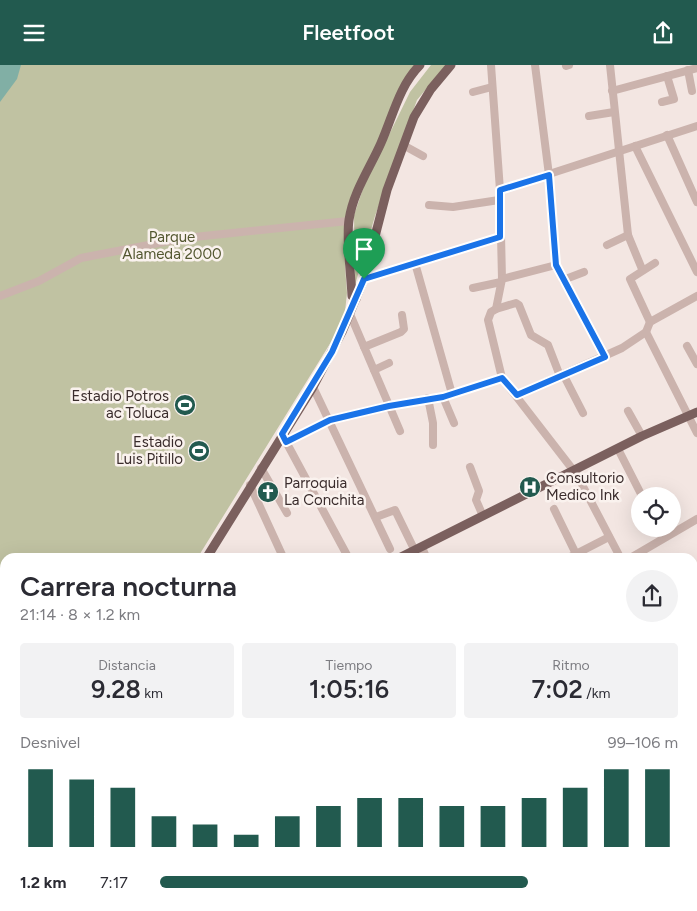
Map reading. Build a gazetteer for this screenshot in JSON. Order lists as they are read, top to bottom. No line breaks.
{"parks":["Parque Alameda 2000"],"places":{"sports":["Estadio Potros ac Toluca","Estadio Luis Pitillo"],"hospital":["Consultorio Medico Ink"],"church":["Parroquia La Conchita"]},"page":{"header":"Fleetfoot","heading":["Carrera nocturna","21:14 · 8 × 1.2 km"],"stats":[["Distancia","9.28 km"],["Tiempo","1:05:16"],["Ritmo","7:02 /km"]],"chart":["Desnivel","99–106 m"],"list":[{"name":"1.2 km","note":"7:17"}]}}
